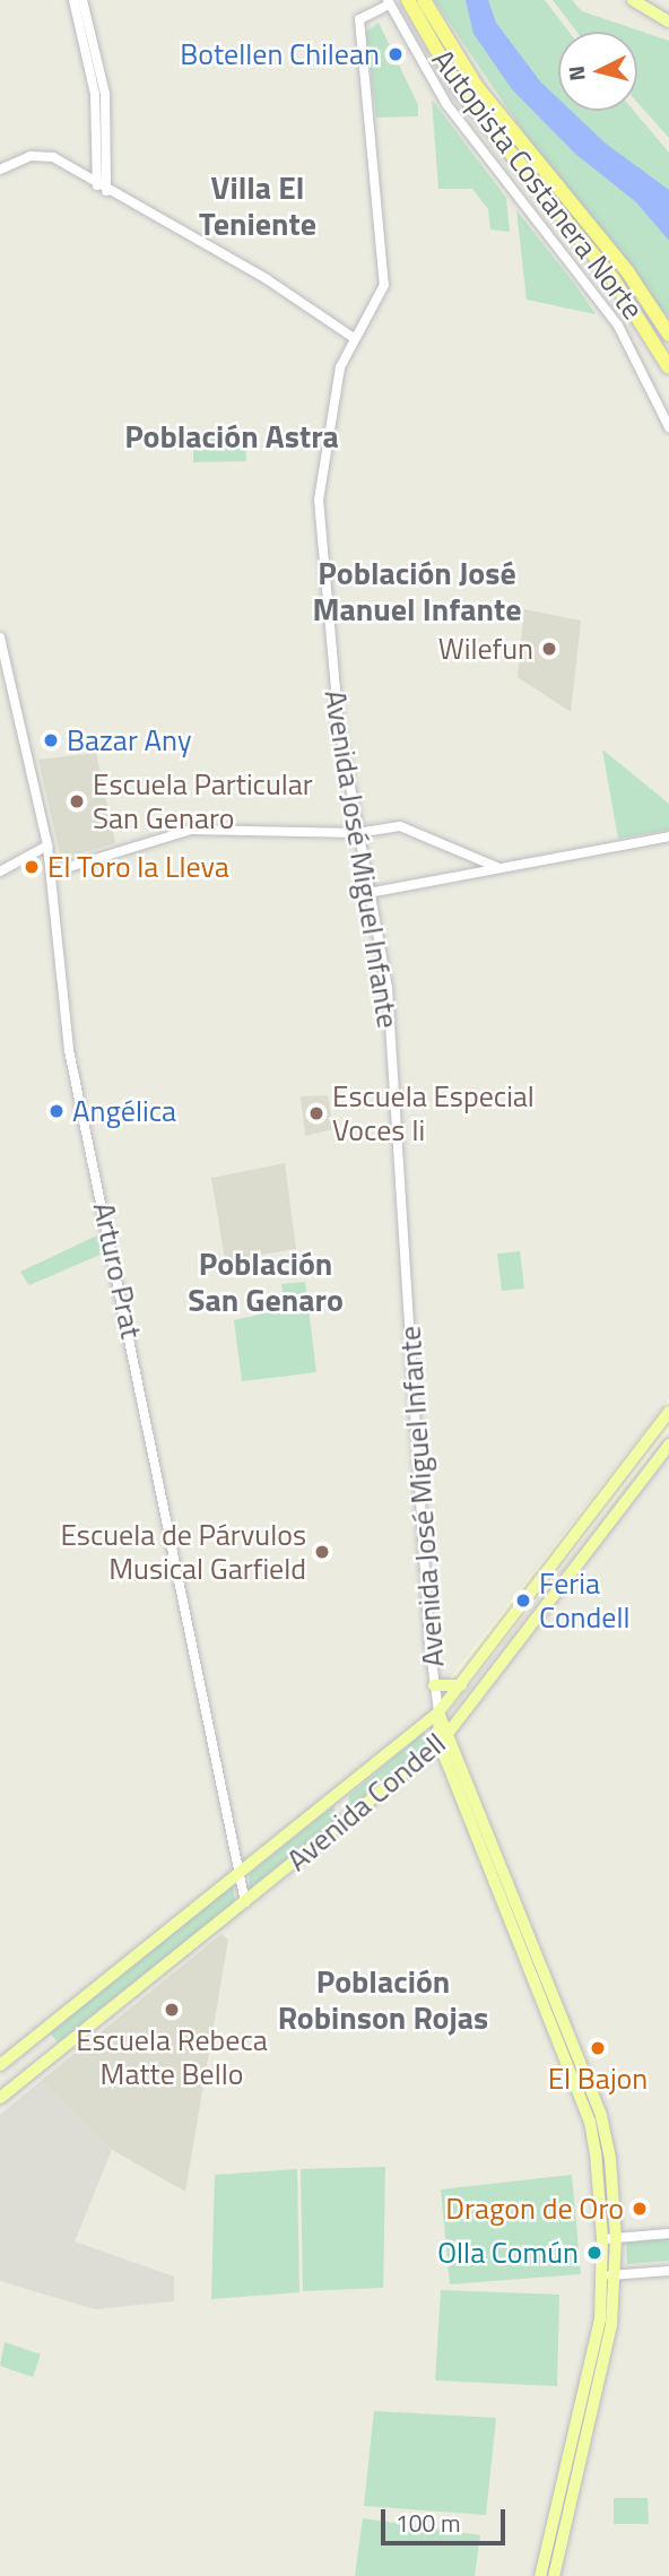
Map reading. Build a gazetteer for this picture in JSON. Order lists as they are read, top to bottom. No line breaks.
{"streets":{"highway":["Autopista Costanera Norte"],"main road":["Avenida José Miguel Infante","Avenida Condell"],"street":["Arturo Prat"]},"crossings":[["Avenida José Miguel Infante","Avenida Condell"],["Arturo Prat","Avenida Condell"]],"districts":["Villa El Teniente","Población Astra","Población José Manuel Infante","Población San Genaro","Población Robinson Rojas"],"places":["Botellen Chilean","Wilefun","Bazar Any","Escuela Particular San Genaro","El Toro la Lleva","Angélica","Escuela Especial Voces Ii","Escuela de Párvulos Musical Garfield","Feria Condell","Escuela Rebeca Matte Bello","El Bajon","Dragon de Oro","Olla Común"],"scale_bar":"100 m","north":"left"}
